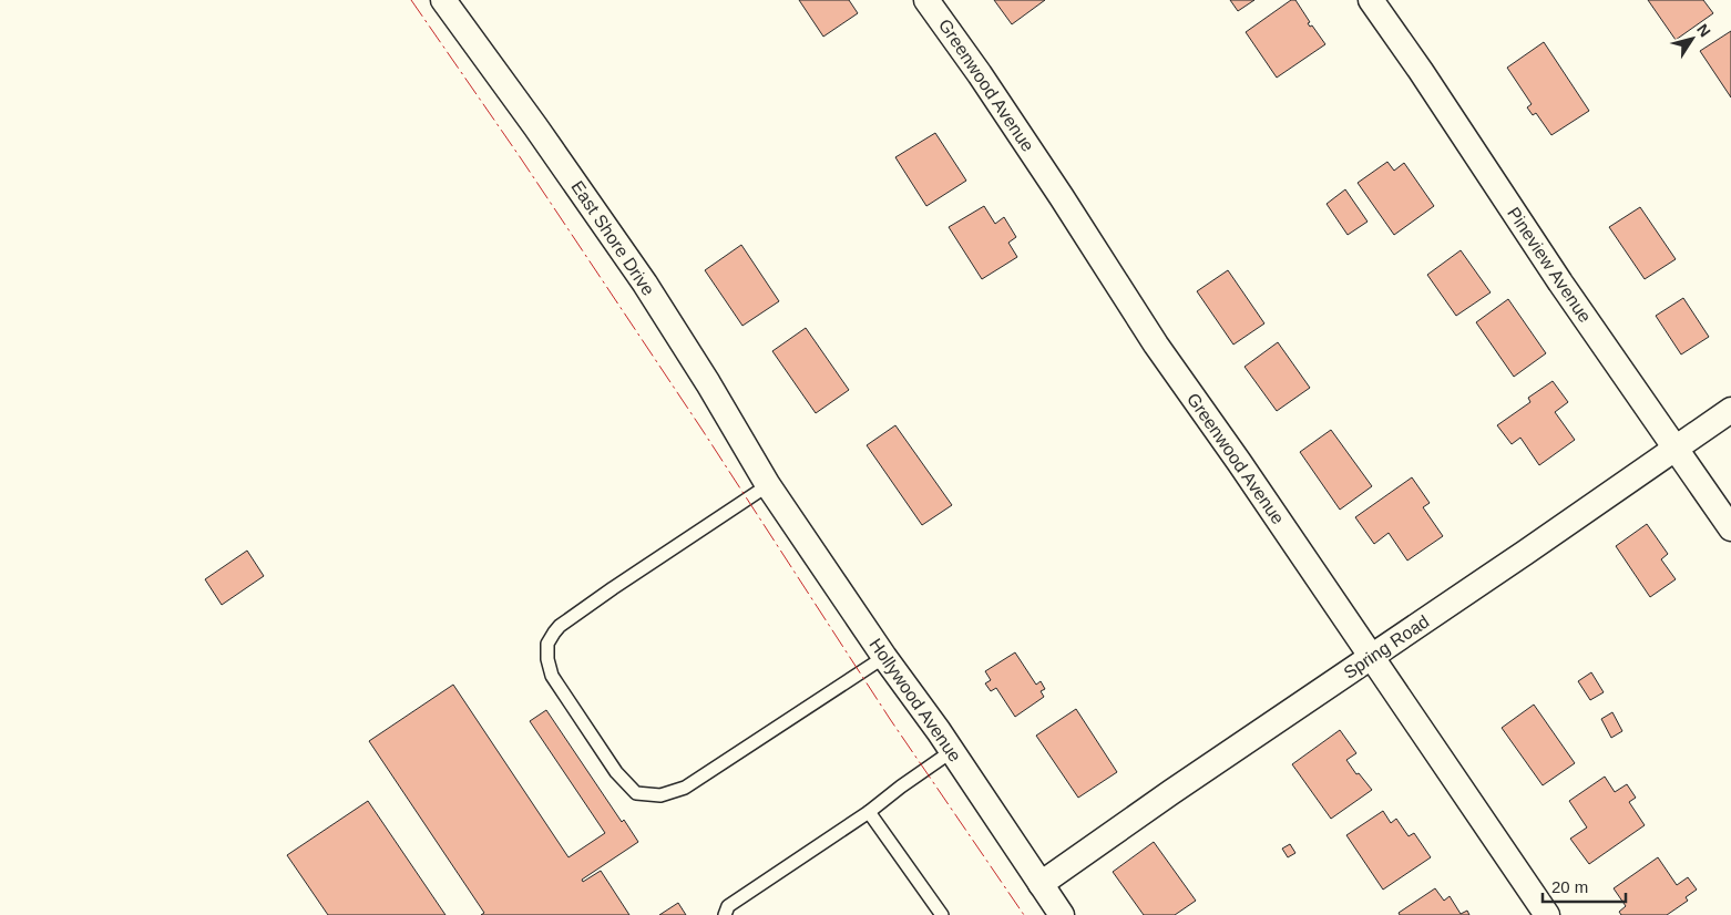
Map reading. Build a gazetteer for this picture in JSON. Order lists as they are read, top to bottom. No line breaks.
{"streets":{"street":["Greenwood Avenue","East Shore Drive","Pineview Avenue","Spring Road","Hollywood Avenue"]},"crossings":[["Greenwood Avenue","Spring Road"],["East Shore Drive","Hollywood Avenue"],["Pineview Avenue","Spring Road"],["Spring Road","Hollywood Avenue"]],"scale_bar":"20 m","north":"top right"}
